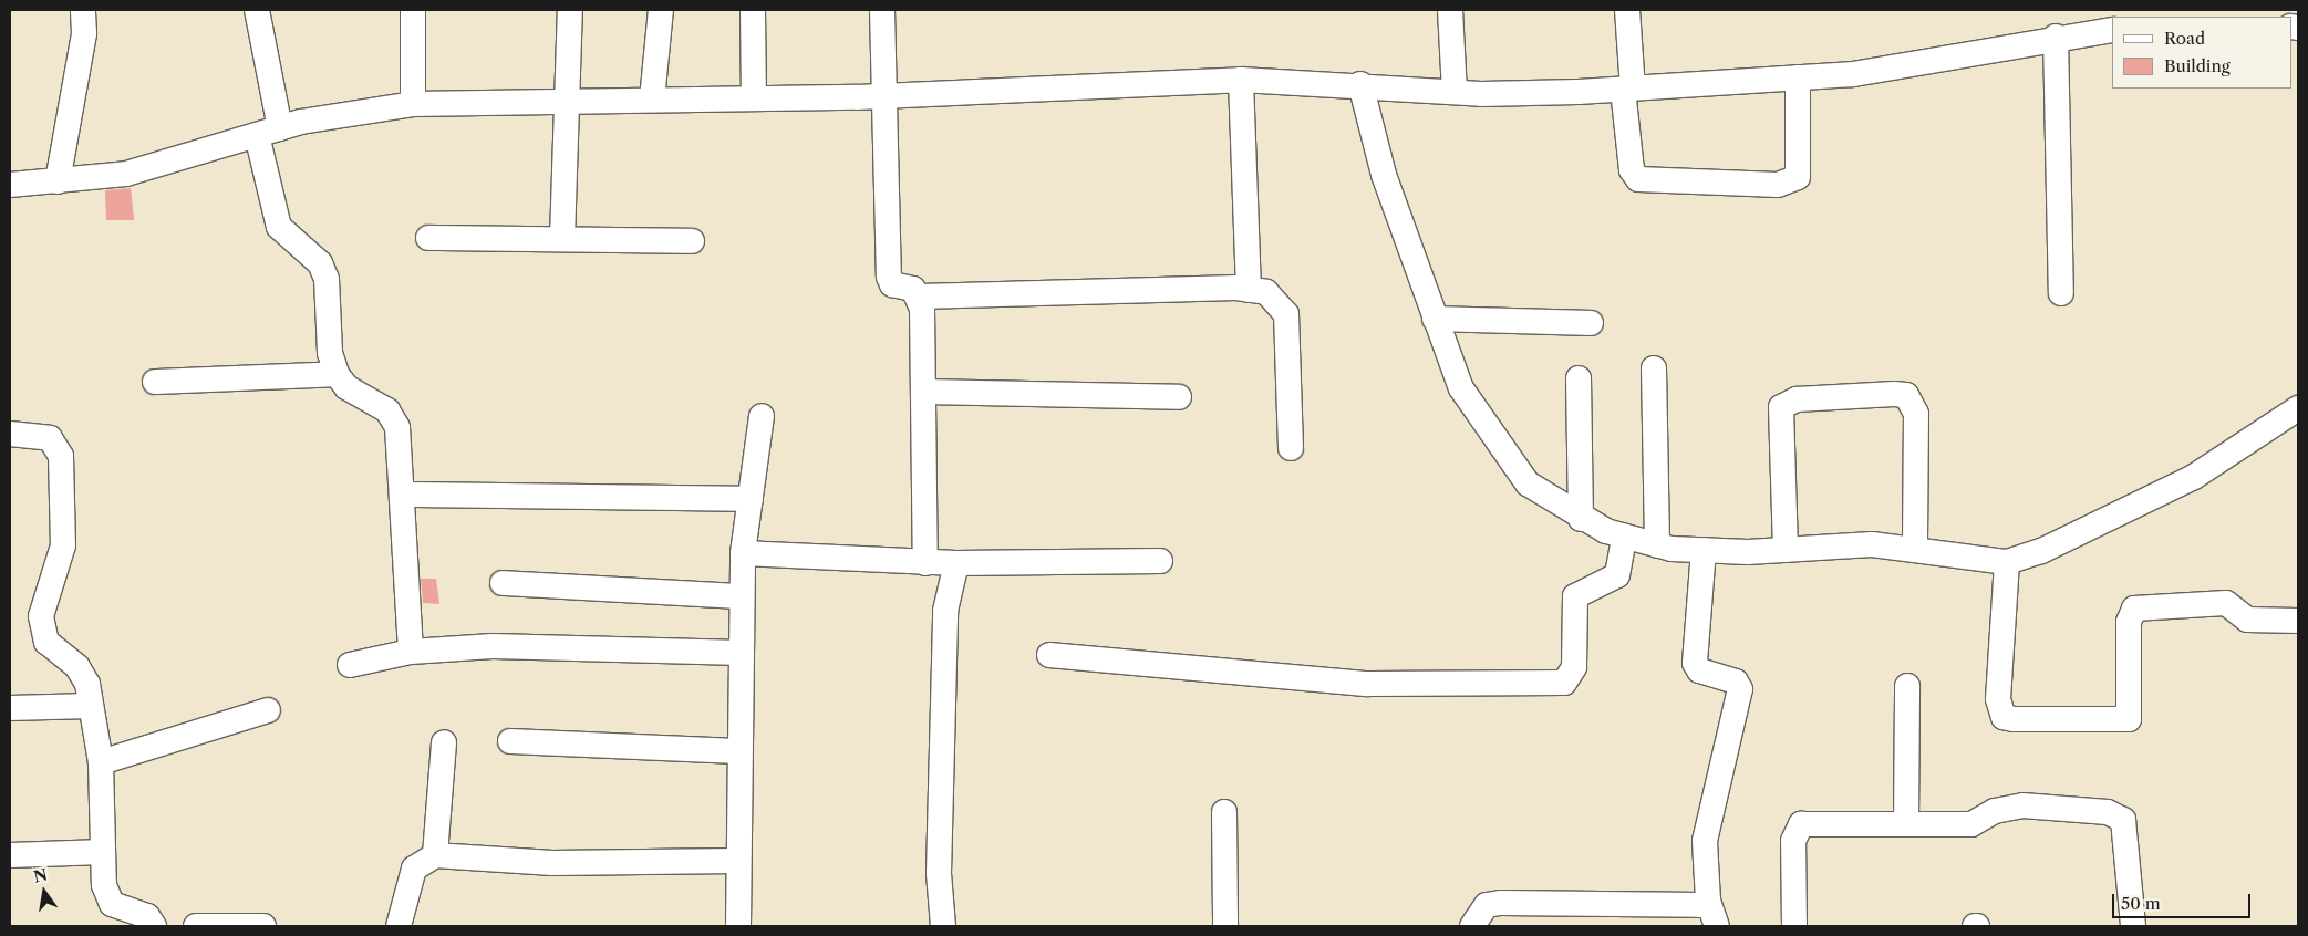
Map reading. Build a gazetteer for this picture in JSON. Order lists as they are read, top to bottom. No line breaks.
{"legend":["Road","Building"],"scale_bar":"50 m","north":"top"}
